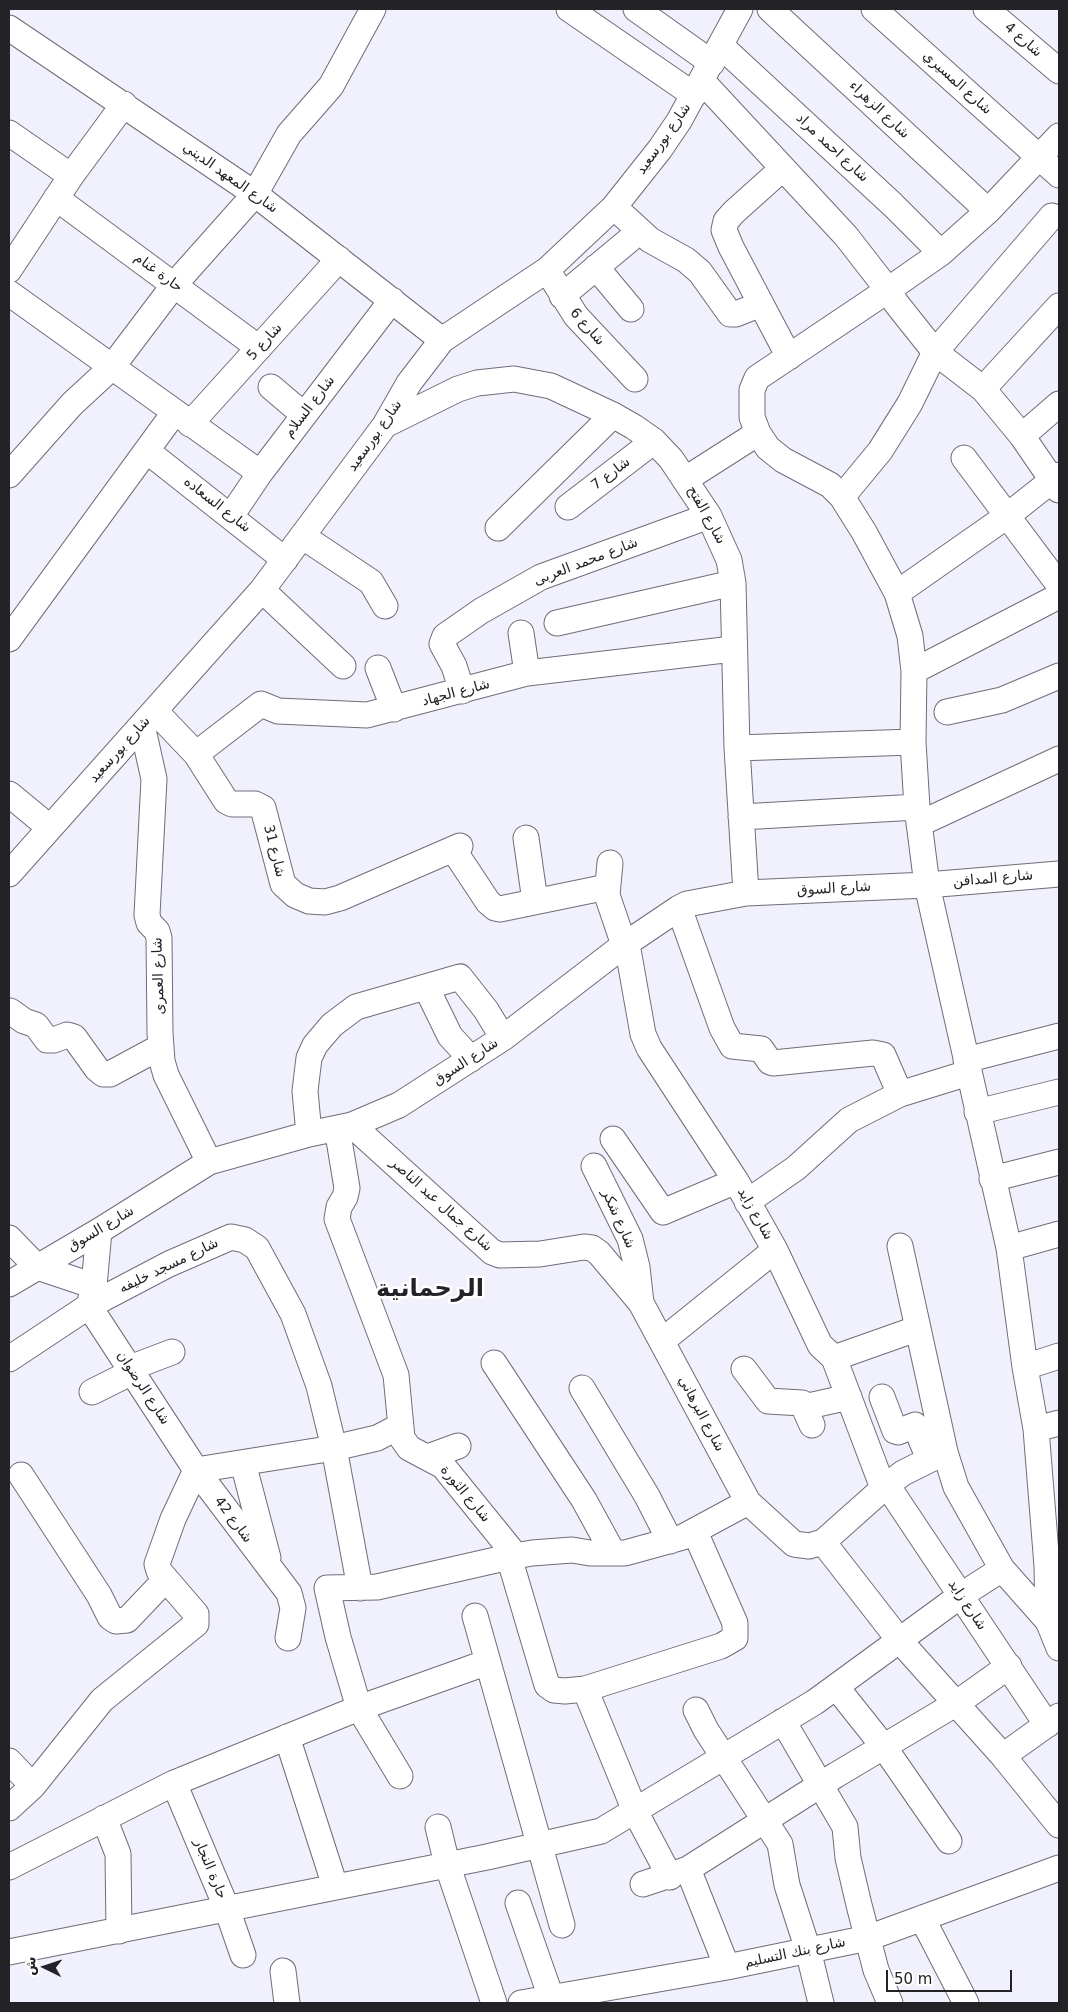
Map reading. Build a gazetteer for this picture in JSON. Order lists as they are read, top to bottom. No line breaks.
{"streets":{"street":["شارع 4","شارع المسيري","شارع الزهراء","شارع بورسعيد","شارع احمد مراد","شارع المعهد الديني","حارة غنام","شارع 6","شارع 5","شارع السلام","شارع 7","شارع السعاده","شارع الفتح","شارع محمد العربى","شارع الجهاد","شارع 31","شارع المدافن","شارع السوق","شارع العمرى","شارع جمال عبد الناصر","شارع زايد","شارع شكر","شارع مسجد خليفه","شارع الرضوان","شارع البرهاني","شارع الثورة","شارع 42","حارة النجار","شارع بنك التسليم"]},"crossings":[["شارع بورسعيد","شارع احمد مراد"],["شارع بورسعيد","شارع المعهد الديني"],["شارع بورسعيد","شارع 6"],["شارع بورسعيد","شارع السعاده"],["شارع بورسعيد","شارع الفتح"],["شارع بورسعيد","شارع 31"],["شارع بورسعيد","شارع العمرى"],["شارع المعهد الديني","شارع 5"],["شارع المعهد الديني","شارع السلام"],["حارة غنام","شارع 5"],["شارع 5","شارع السعاده"],["شارع السلام","شارع السعاده"],["شارع 7","شارع الفتح"],["شارع الفتح","شارع محمد العربى"],["شارع الفتح","شارع الجهاد"],["شارع الفتح","شارع السوق"],["شارع محمد العربى","شارع الجهاد"],["شارع الجهاد","شارع 31"],["شارع 31","شارع العمرى"],["شارع المدافن","شارع السوق"],["شارع السوق","شارع العمرى"],["شارع السوق","شارع جمال عبد الناصر"],["شارع السوق","شارع زايد"],["شارع السوق","شارع الثورة"],["شارع جمال عبد الناصر","شارع البرهاني"],["شارع جمال عبد الناصر","شارع الثورة"],["شارع شكر","شارع البرهاني"],["شارع مسجد خليفه","شارع الرضوان"],["شارع الرضوان","شارع 42"]],"districts":["الرحمانية"],"scale_bar":"50 m","north":"left"}
